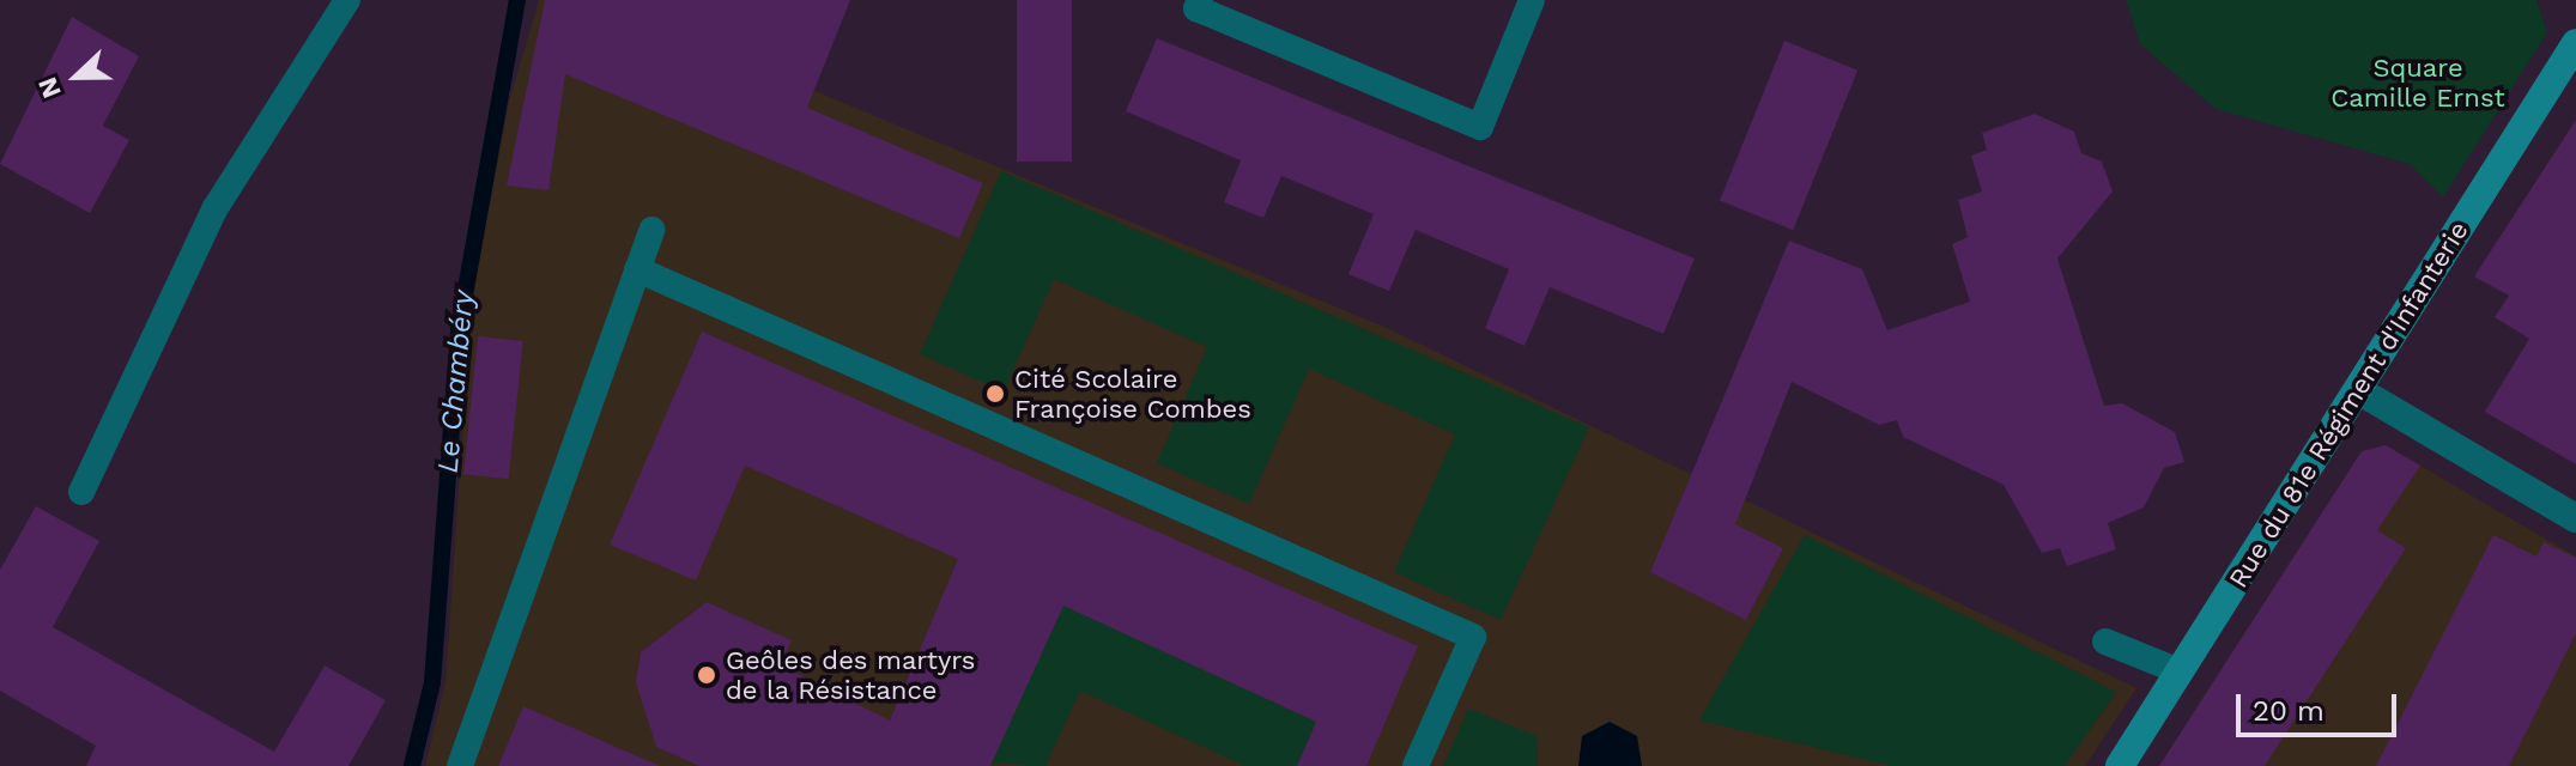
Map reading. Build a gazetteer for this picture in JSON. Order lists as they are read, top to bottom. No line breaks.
{"streets":{"street":["Rue du 81e Régiment d'Infanterie"]},"water":["Le Chambéry"],"parks":["Square Camille Ernst"],"places":["Cité Scolaire Françoise Combes","Geôles des martyrs de la Résistance"],"scale_bar":"20 m","north":"left"}
